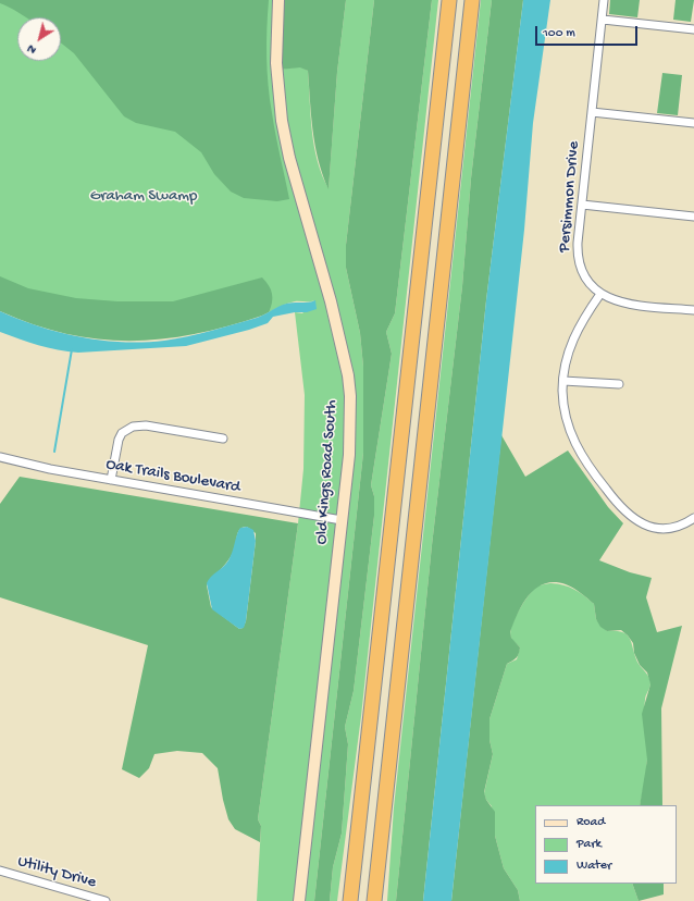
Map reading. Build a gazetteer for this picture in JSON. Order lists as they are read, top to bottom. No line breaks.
{"streets":{"street":["Persimmon Drive","Old Kings Road South","Oak Trails Boulevard","Utility Drive"]},"crossings":[["Old Kings Road South","Oak Trails Boulevard"]],"parks":["Graham Swamp"],"legend":["Road","Park","Water"],"scale_bar":"100 m","north":"bottom left"}
